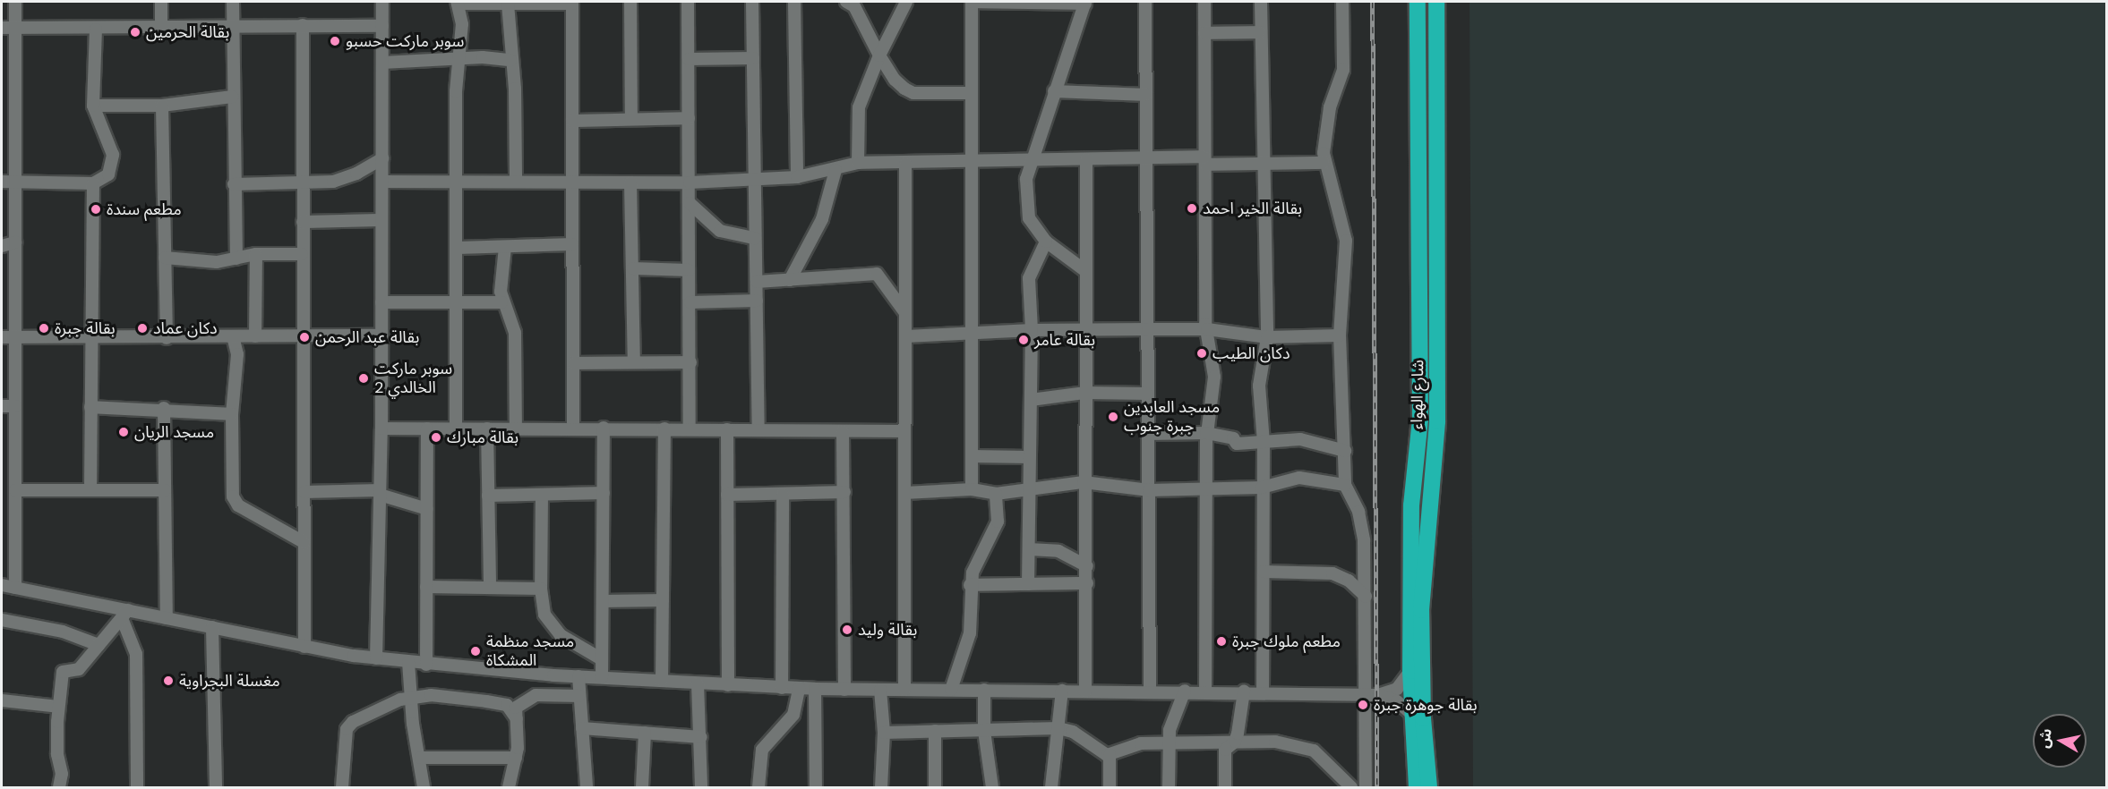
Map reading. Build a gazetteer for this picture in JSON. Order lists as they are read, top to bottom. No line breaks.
{"streets":{"highway":["شارع الهواء"]},"places":["بقالة الحرمين","سوبر ماركت حسبو","بقالة الخير احمد","مطعم سندة","بقالة جبرة","دكان عماد","بقالة عبد الرحمن","بقالة عامر","دكان الطيب","سوبر ماركت الخالدي 2","مسجد العابدين جبرة جنوب","مسجد الريان","بقالة مبارك","بقالة وليد","مطعم ملوك جبرة","مسجد منظمة المشكاة","مغسلة البجراوية","بقالة جوهرة جبرة"],"north":"left"}
